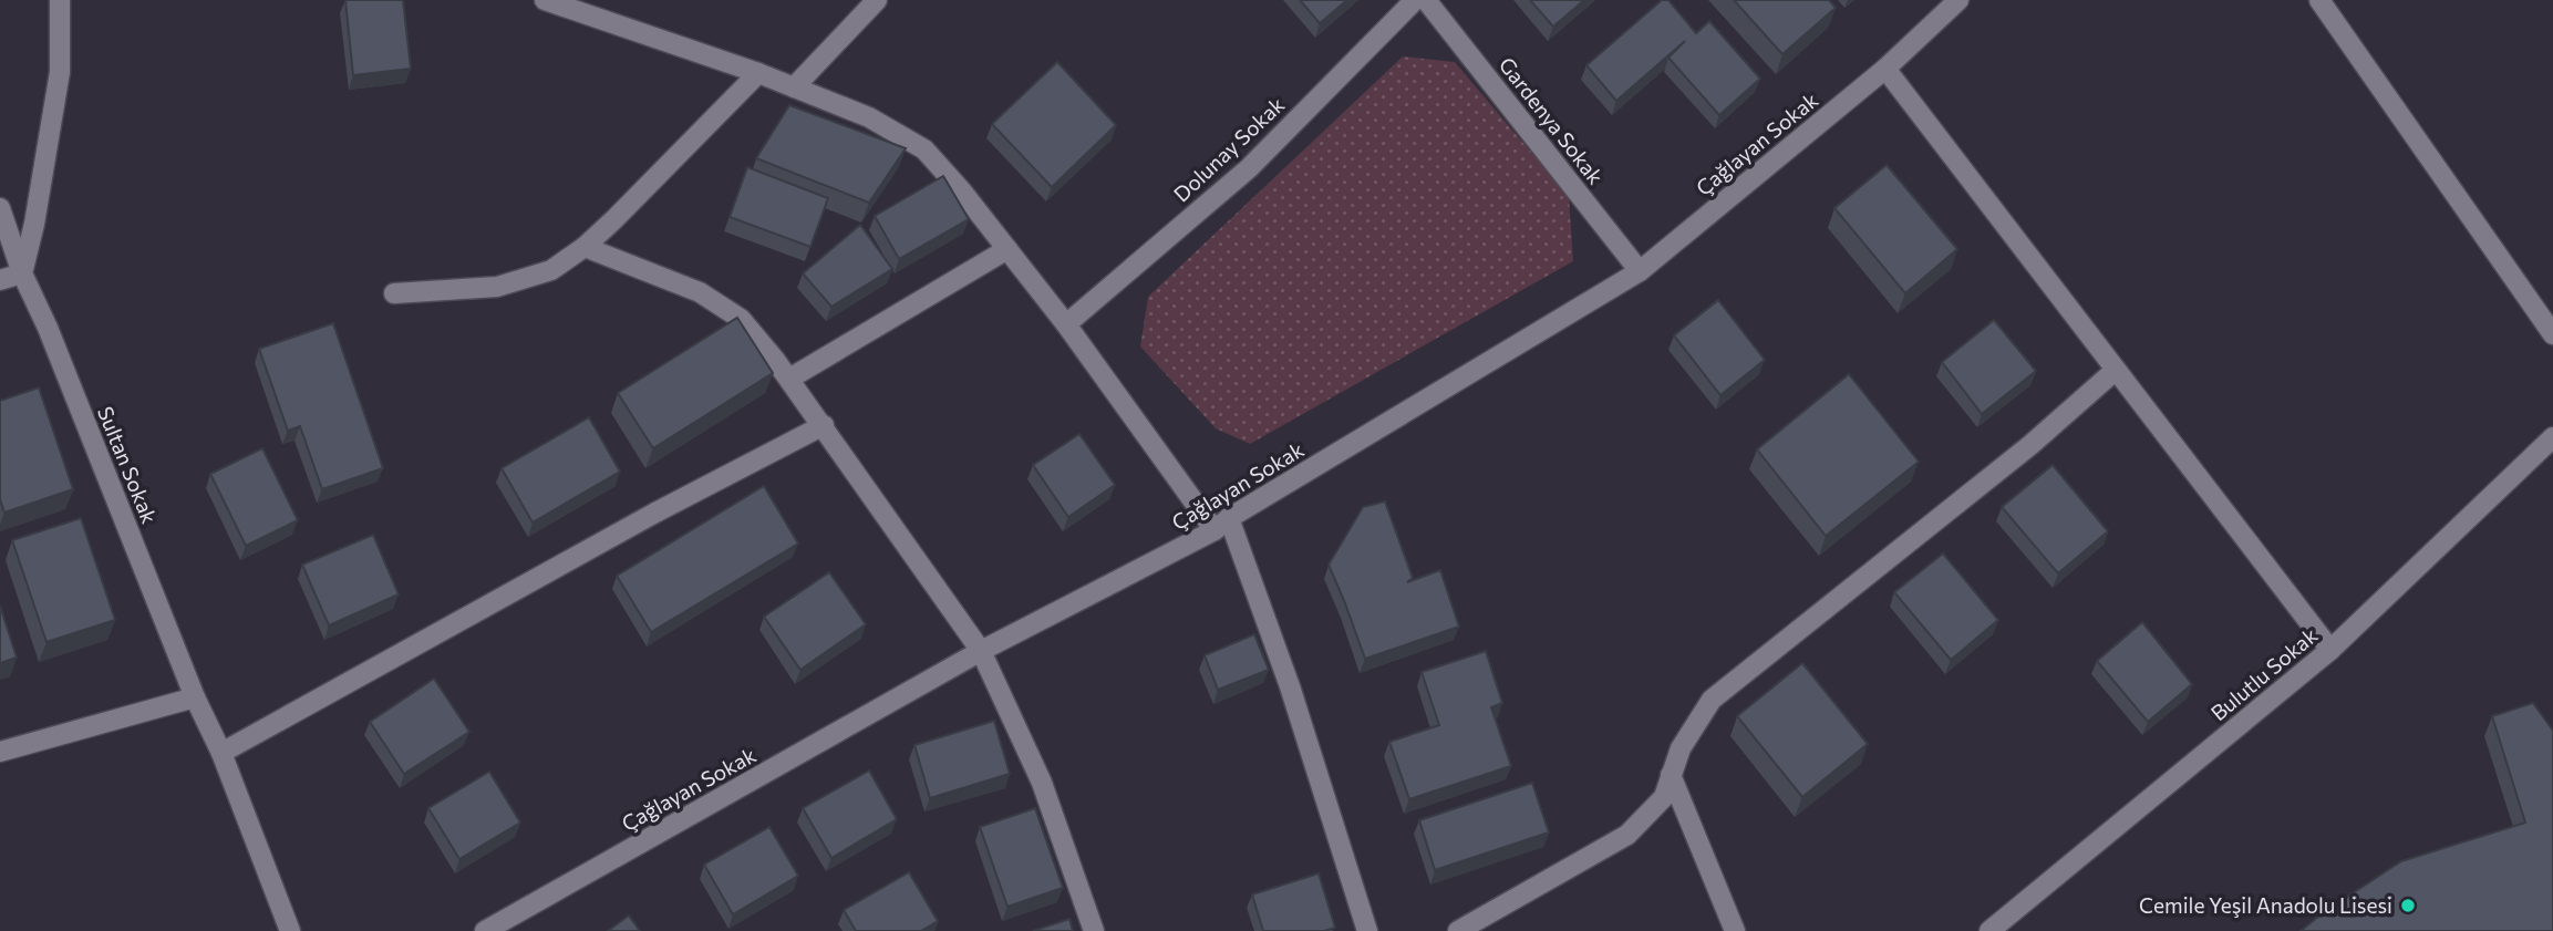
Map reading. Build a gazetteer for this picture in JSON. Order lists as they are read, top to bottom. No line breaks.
{"streets":{"street":["Gardenya Sokak","Çağlayan Sokak","Dolunay Sokak","Sultan Sokak","Bulutlu Sokak"]},"crossings":[["Gardenya Sokak","Çağlayan Sokak"]],"places":["Cemile Yeşil Anadolu Lisesi"]}
